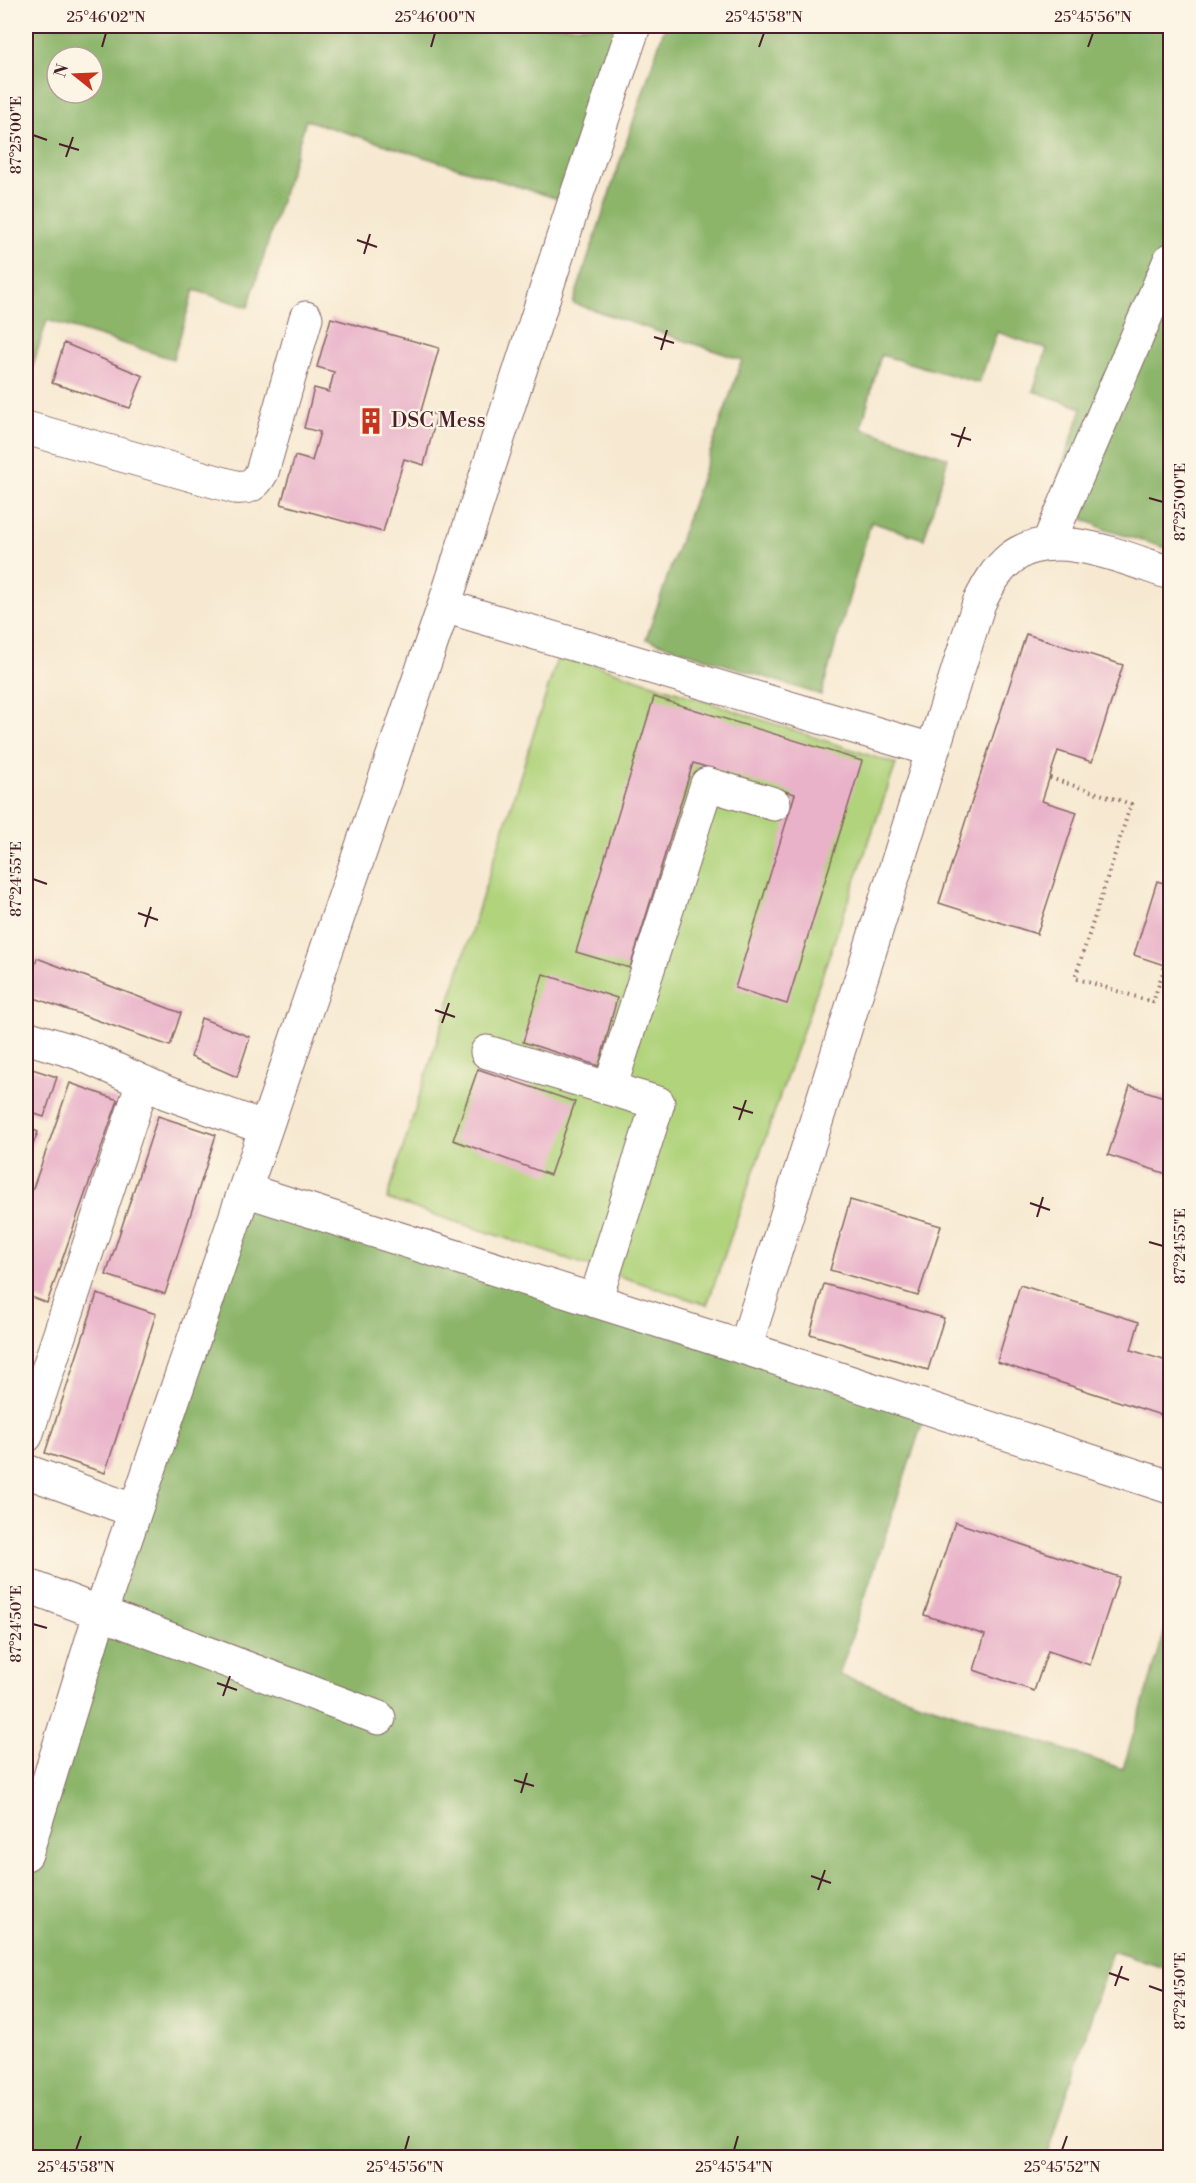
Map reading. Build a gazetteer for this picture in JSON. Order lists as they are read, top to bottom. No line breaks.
{"places":{"building":["DSC Mess"]},"north":"left","coordinates":["25°46'02\"N","25°46'00\"N","25°45'58\"N","25°45'56\"N","87°25'00\"E","87°24'55\"E","87°24'50\"E","25°45'54\"N","25°45'52\"N"]}
